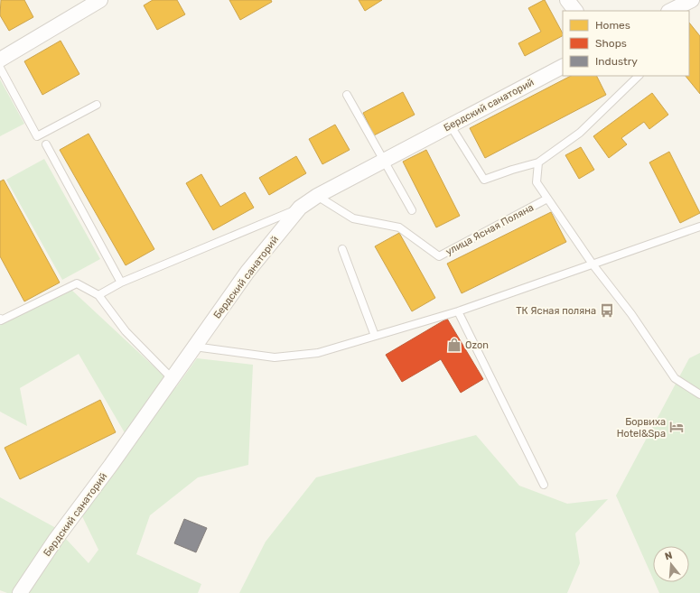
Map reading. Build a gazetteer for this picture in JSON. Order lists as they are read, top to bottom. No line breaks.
{"streets":{"street":["Бердский санаторий"],"lane":["улица Ясная Поляна"]},"crossings":[["Бердский санаторий","улица Ясная Поляна"]],"places":{"bus stop":["ТК Ясная поляна"],"shop":["Ozon"],"hotel":["Борвиха Hotel&Spa"]},"legend":["Homes","Shops","Industry"],"north":"top"}
